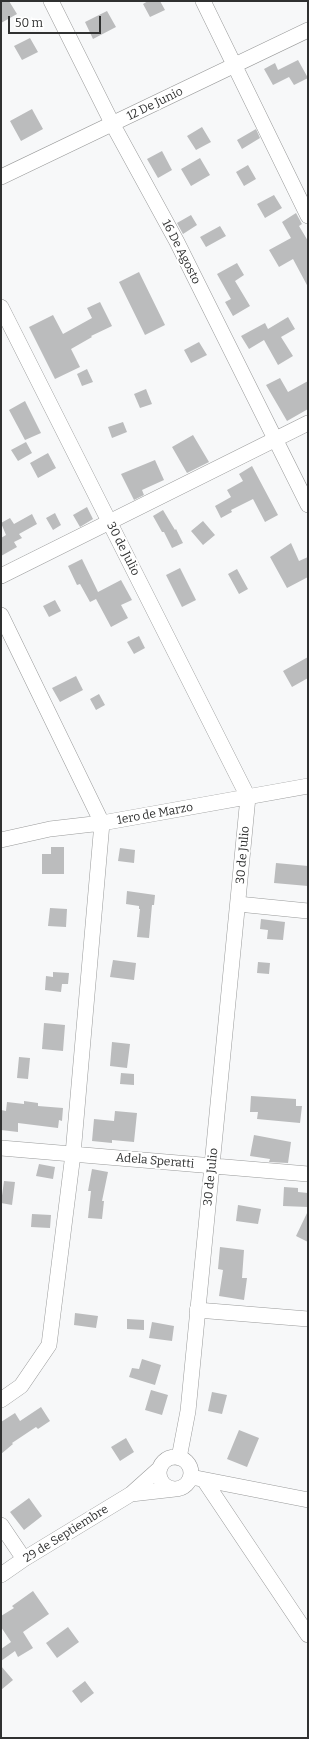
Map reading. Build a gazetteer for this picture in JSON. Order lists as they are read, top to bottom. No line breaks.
{"streets":{"street":["12 De Junio","16 De Agosto","30 de Julio","1ero de Marzo","Adela Speratti","29 de Septiembre"]},"crossings":[["12 De Junio","16 De Agosto"],["30 de Julio","1ero de Marzo"],["30 de Julio","Adela Speratti"]],"scale_bar":"50 m"}
